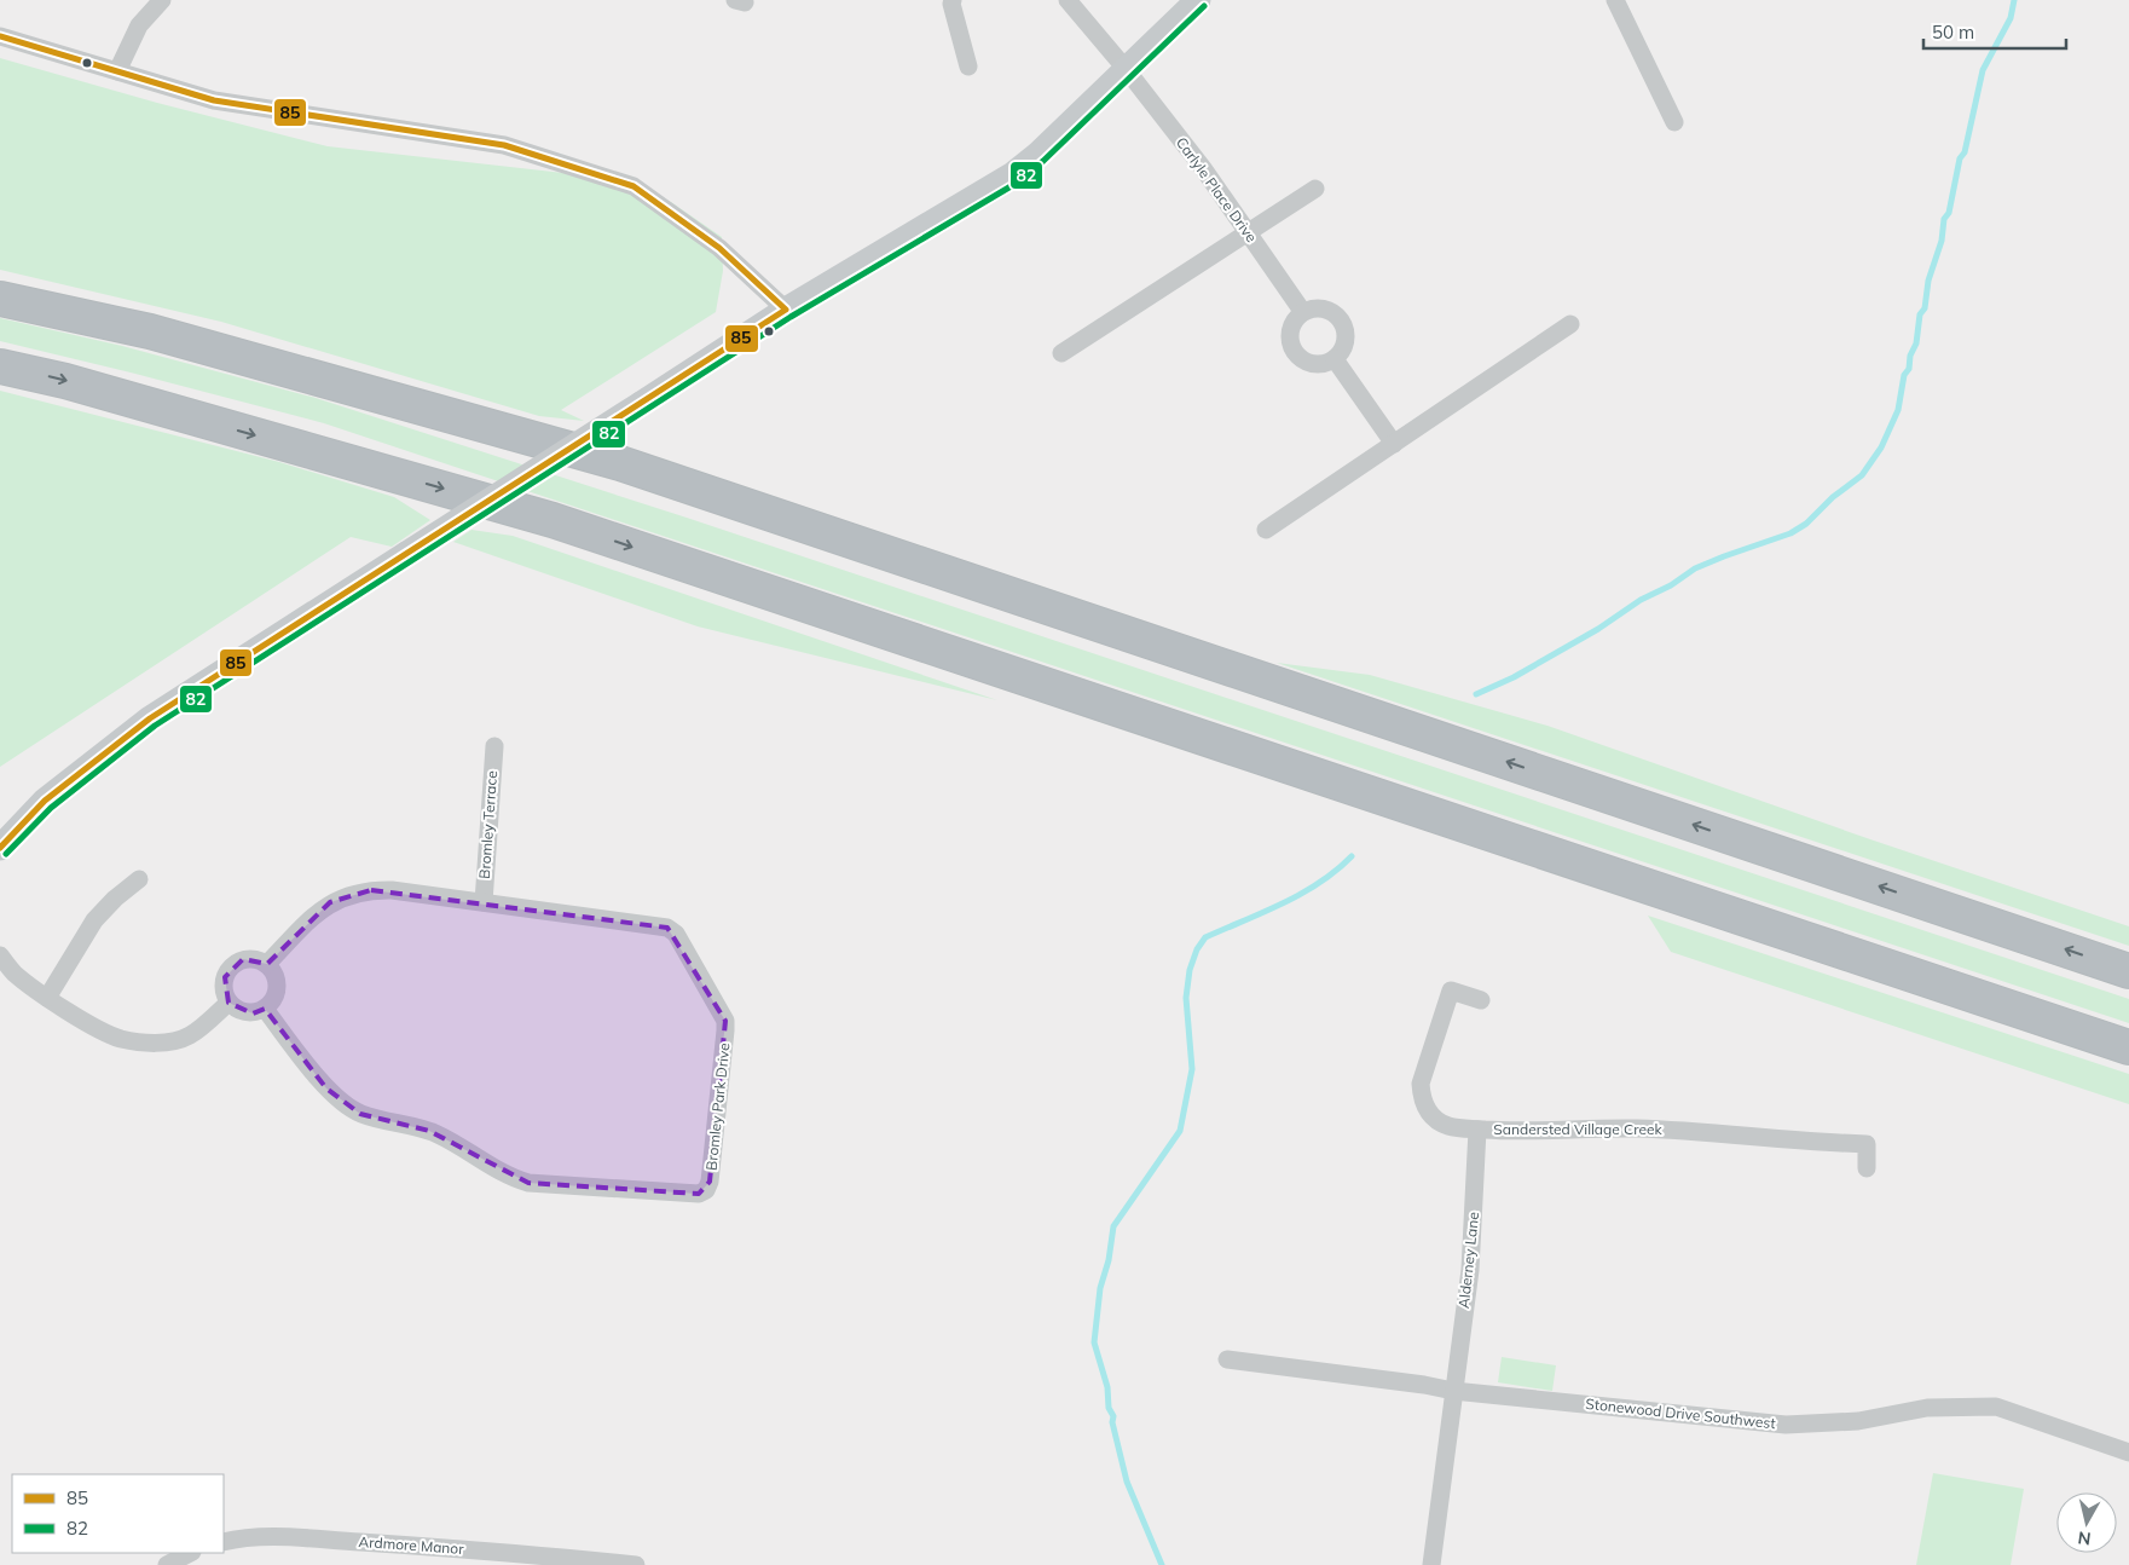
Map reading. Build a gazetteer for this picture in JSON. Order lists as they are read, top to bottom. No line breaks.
{"streets":{"street":["Carlyle Place Drive","Bromley Terrace","Bromley Park Drive","Sandersted Village Creek","Alderney Lane","Stonewood Drive Southwest","Ardmore Manor"]},"crossings":[["Bromley Terrace","Bromley Park Drive"],["Sandersted Village Creek","Alderney Lane"],["Alderney Lane","Stonewood Drive Southwest"]],"lines":["transit line 82","transit line 85"],"legend":["85","82"],"scale_bar":"50 m","north":"bottom"}
